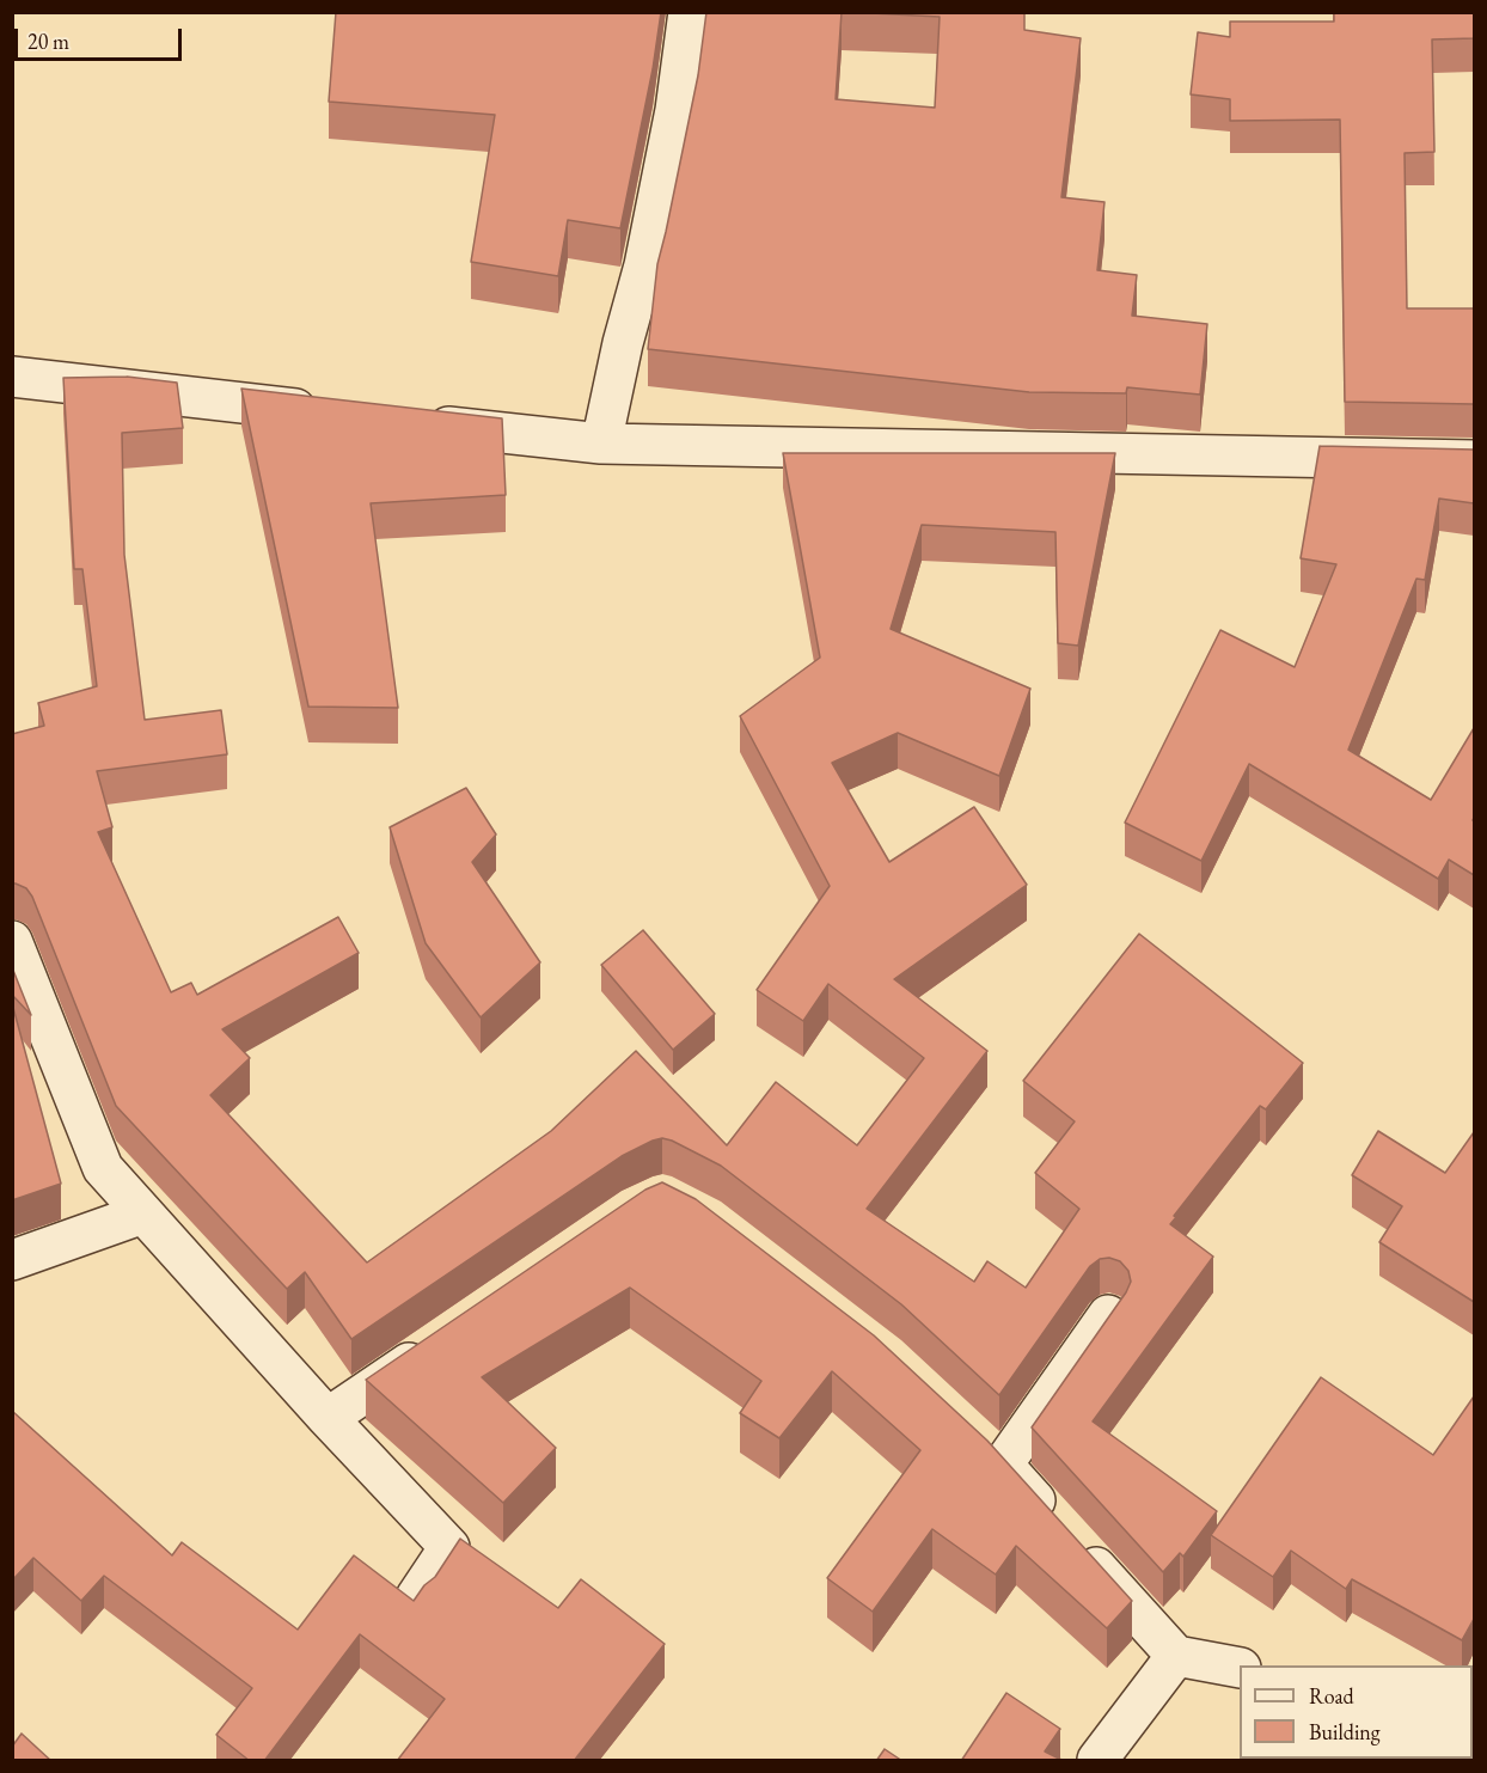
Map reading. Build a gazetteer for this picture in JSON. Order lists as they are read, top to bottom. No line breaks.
{"legend":["Road","Building"],"scale_bar":"20 m"}
